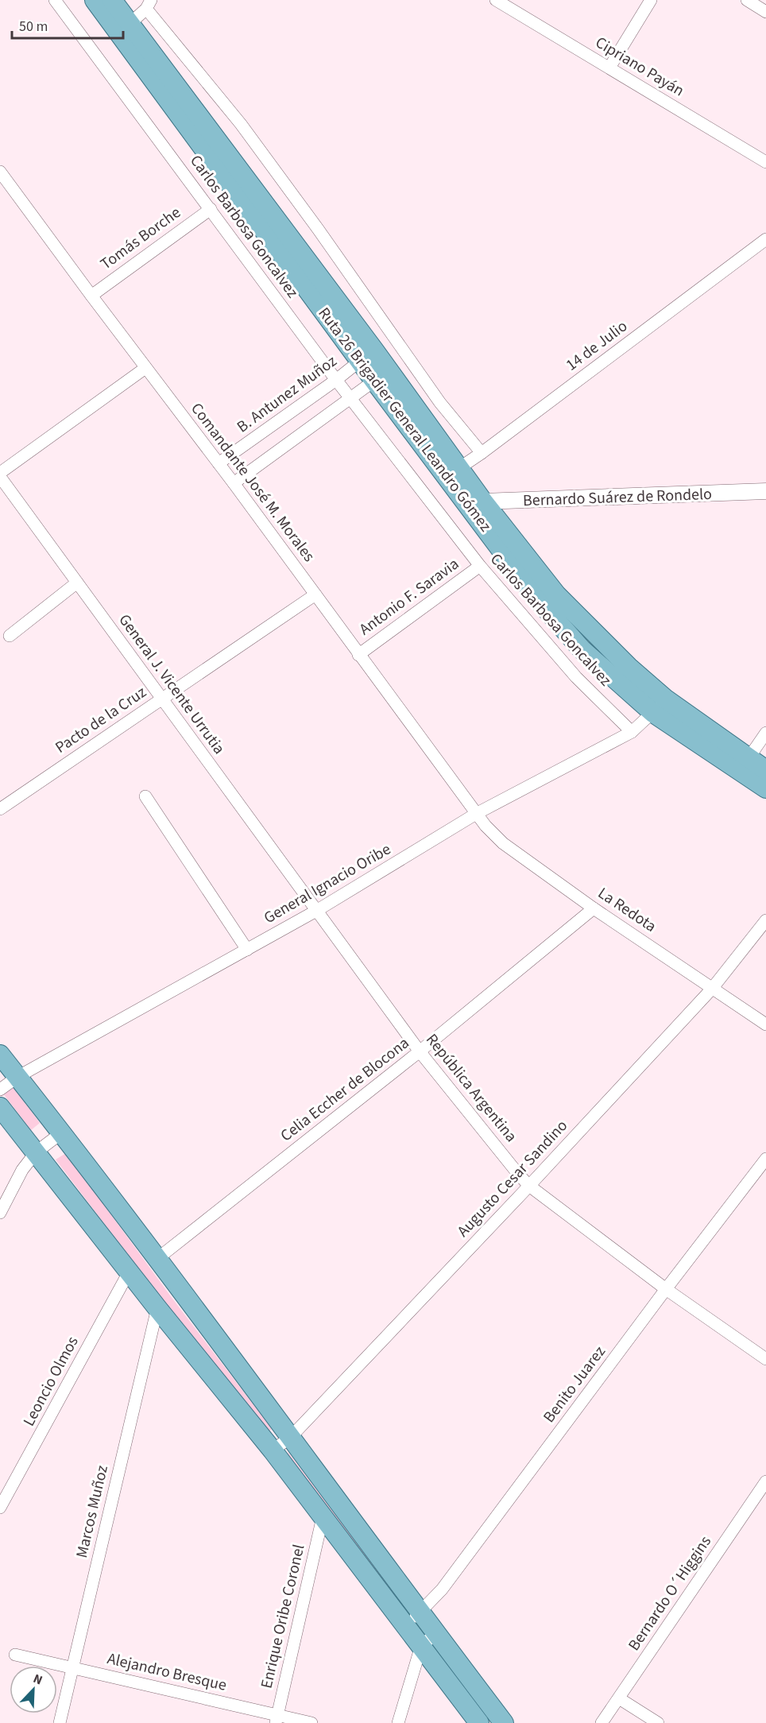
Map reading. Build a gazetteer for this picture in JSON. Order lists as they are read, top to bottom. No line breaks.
{"streets":{"main road":["Ruta 26 Brigadier General Leandro Gómez"],"street":["Cipriano Payán","Carlos Barbosa Goncalvez","Tomás Borche","14 de Julio","B. Antunez Muñoz","Comandante José M. Morales","Bernardo Suárez de Rondelo","Antonio F. Saravia","General J. Vicente Urrutia","Pacto de la Cruz","General Ignacio Oribe","La Redota","República Argentina","Celia Eccher de Blocona","Augusto Cesar Sandino","Leoncio Olmos","Benito Juarez","Marcos Muñoz","Bernardo O´Higgins","Enrique Oribe Coronel","Alejandro Bresque"]},"crossings":[["Carlos Barbosa Goncalvez","Tomás Borche"],["Carlos Barbosa Goncalvez","B. Antunez Muñoz"],["Carlos Barbosa Goncalvez","Antonio F. Saravia"],["Carlos Barbosa Goncalvez","General Ignacio Oribe"],["Tomás Borche","Comandante José M. Morales"],["14 de Julio","Ruta 26 Brigadier General Leandro Gómez"],["B. Antunez Muñoz","Ruta 26 Brigadier General Leandro Gómez"],["B. Antunez Muñoz","Comandante José M. Morales"],["Ruta 26 Brigadier General Leandro Gómez","Bernardo Suárez de Rondelo"],["Ruta 26 Brigadier General Leandro Gómez","General Ignacio Oribe"],["Comandante José M. Morales","Antonio F. Saravia"],["Comandante José M. Morales","Pacto de la Cruz"],["Comandante José M. Morales","General Ignacio Oribe"],["Comandante José M. Morales","La Redota"],["General J. Vicente Urrutia","Pacto de la Cruz"],["General J. Vicente Urrutia","General Ignacio Oribe"],["General J. Vicente Urrutia","República Argentina"],["General Ignacio Oribe","La Redota"],["General Ignacio Oribe","República Argentina"],["La Redota","Celia Eccher de Blocona"],["La Redota","Augusto Cesar Sandino"],["República Argentina","Celia Eccher de Blocona"],["República Argentina","Augusto Cesar Sandino"],["República Argentina","Benito Juarez"],["Marcos Muñoz","Alejandro Bresque"],["Enrique Oribe Coronel","Alejandro Bresque"]],"scale_bar":"50 m","north":"top right"}
